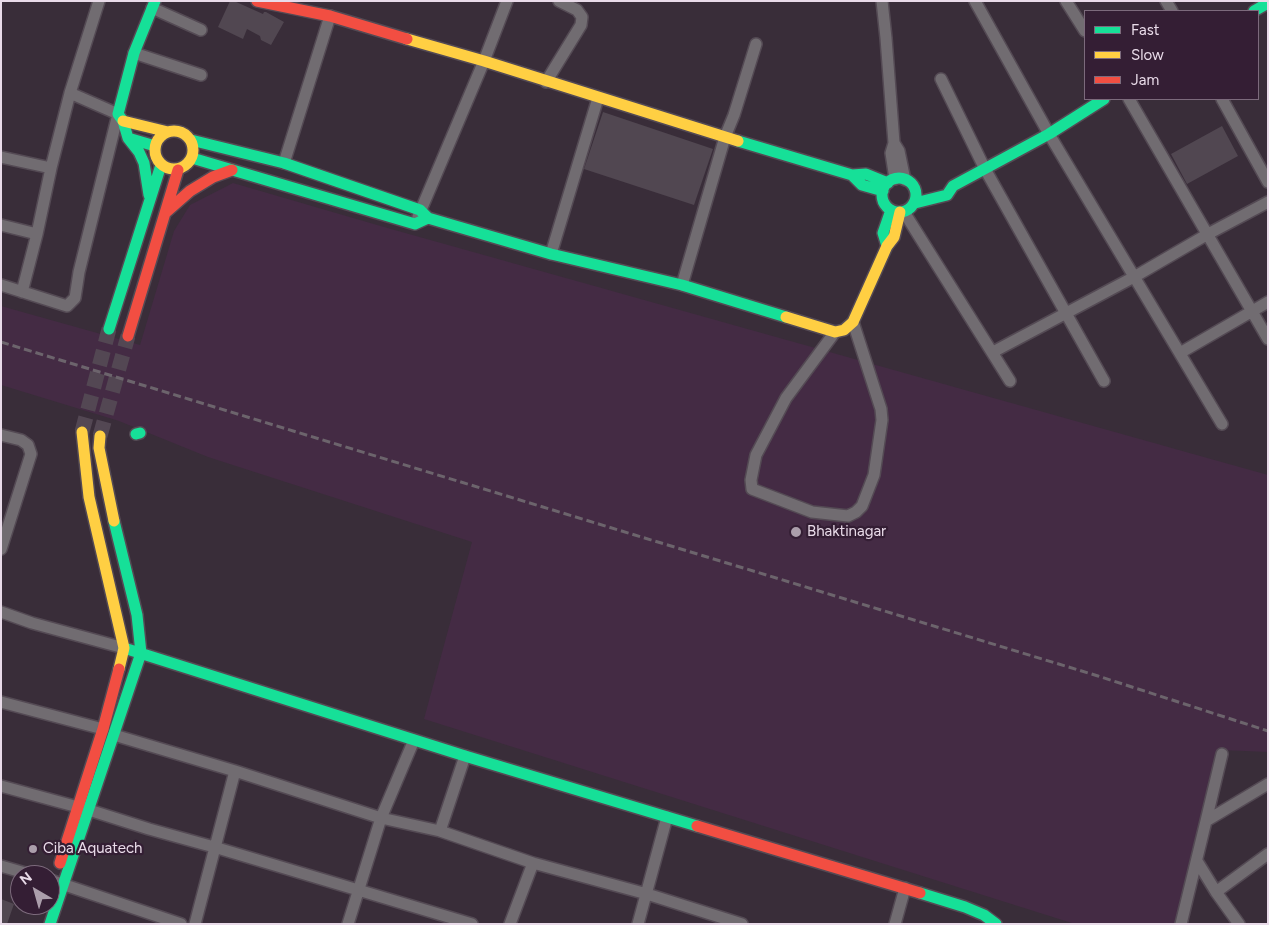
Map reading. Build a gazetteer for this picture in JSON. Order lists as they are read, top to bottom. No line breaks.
{"places":["Bhaktinagar","Ciba Aquatech"],"legend":["Fast","Slow","Jam"],"north":"top left"}
